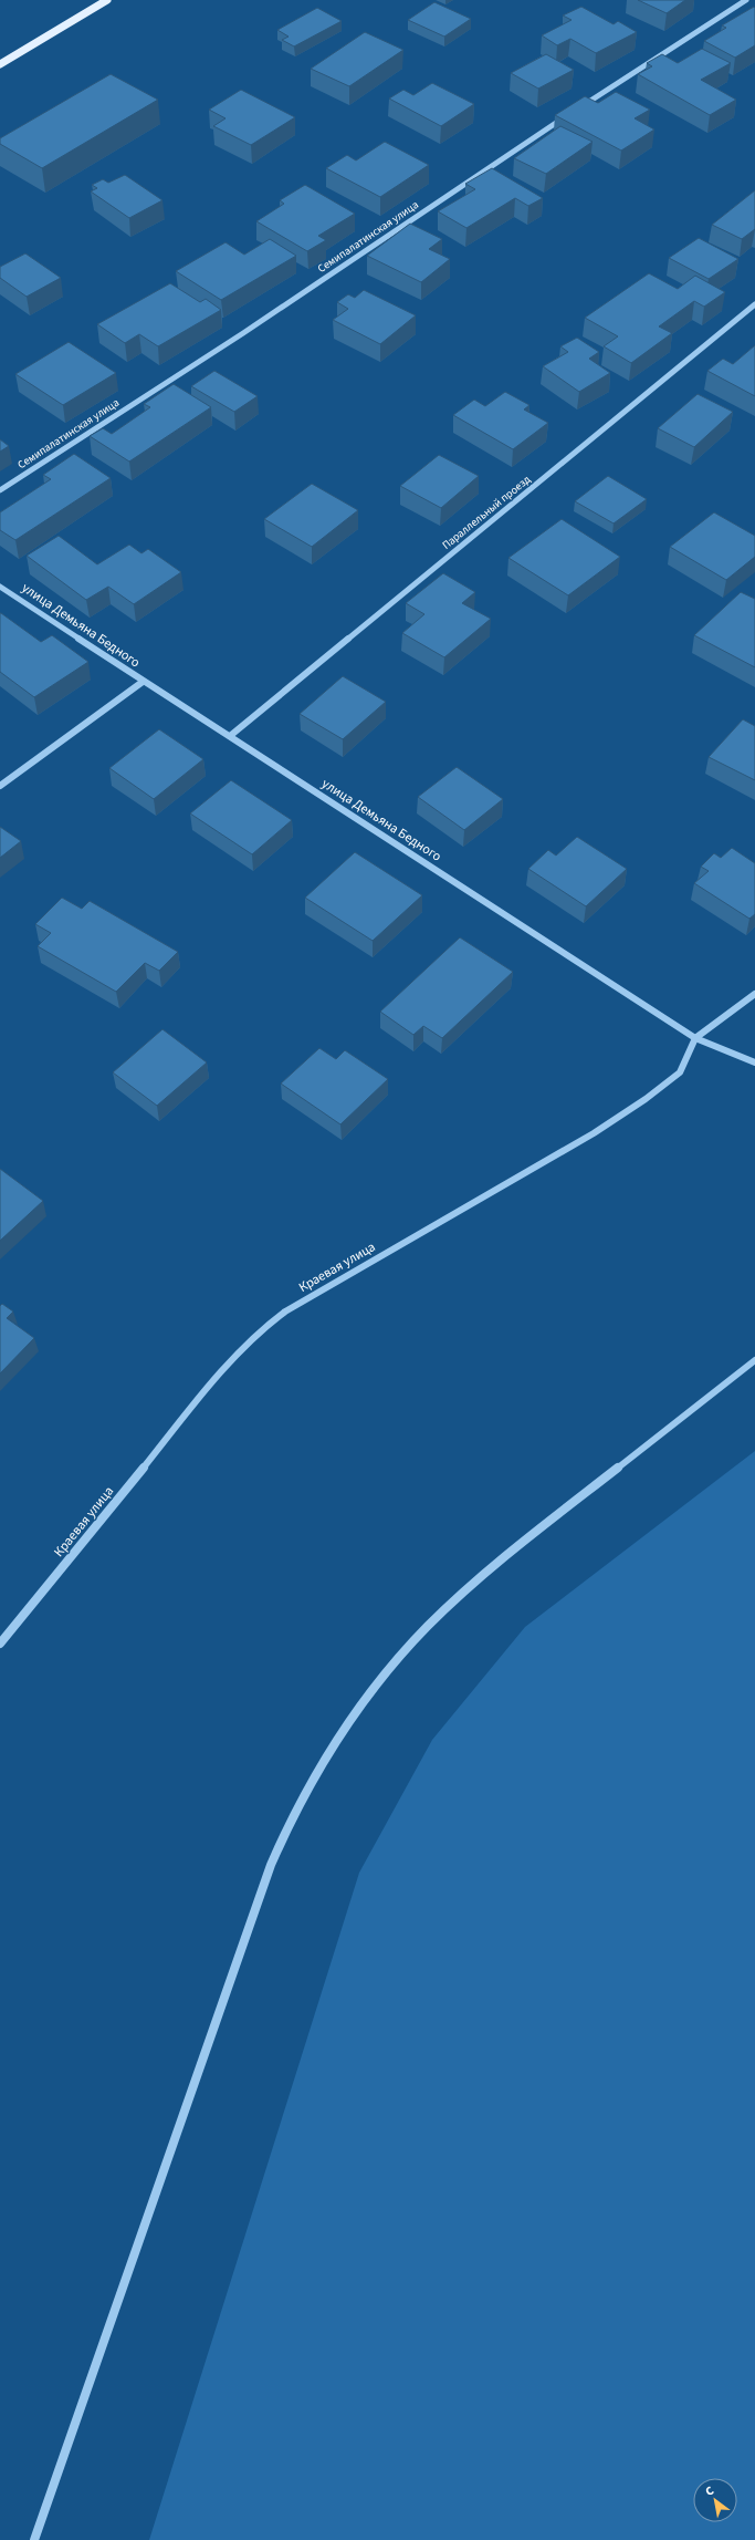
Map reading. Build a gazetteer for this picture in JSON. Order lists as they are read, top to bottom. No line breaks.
{"streets":{"street":["Семипалатинская улица","Параллельный проезд","улица Демьяна Бедного","Краевая улица"]},"crossings":[["Параллельный проезд","улица Демьяна Бедного"],["улица Демьяна Бедного","Краевая улица"]],"north":"top left"}
